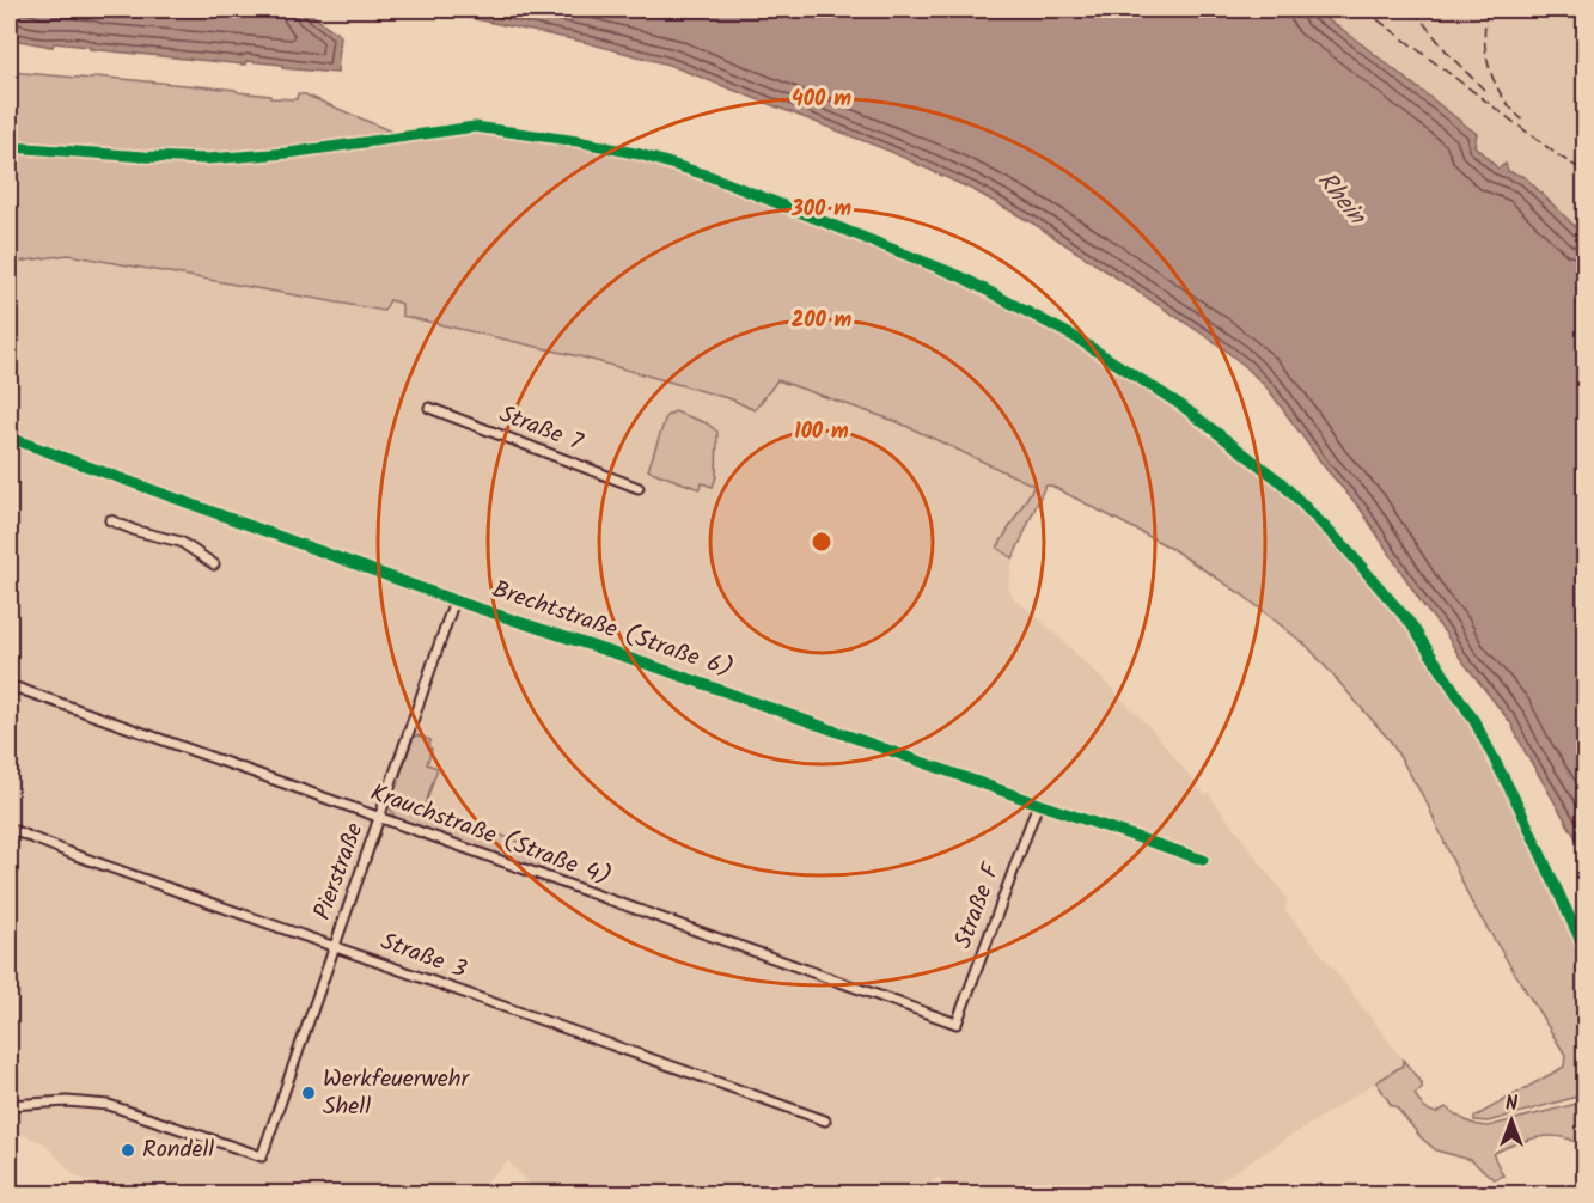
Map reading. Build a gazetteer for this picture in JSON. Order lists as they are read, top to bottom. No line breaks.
{"streets":{"street":["Straße 7","Brechtstraße (Straße 6)","Krauchstraße (Straße 4)","Pierstraße","Straße F","Straße 3"]},"crossings":[["Brechtstraße (Straße 6)","Pierstraße"],["Brechtstraße (Straße 6)","Straße F"],["Krauchstraße (Straße 4)","Pierstraße"],["Krauchstraße (Straße 4)","Straße F"],["Pierstraße","Straße 3"]],"water":["Rhein"],"places":["Werkfeuerwehr Shell","Rondell"],"north":"top","rings":["400 m","300 m","200 m","100 m"]}
